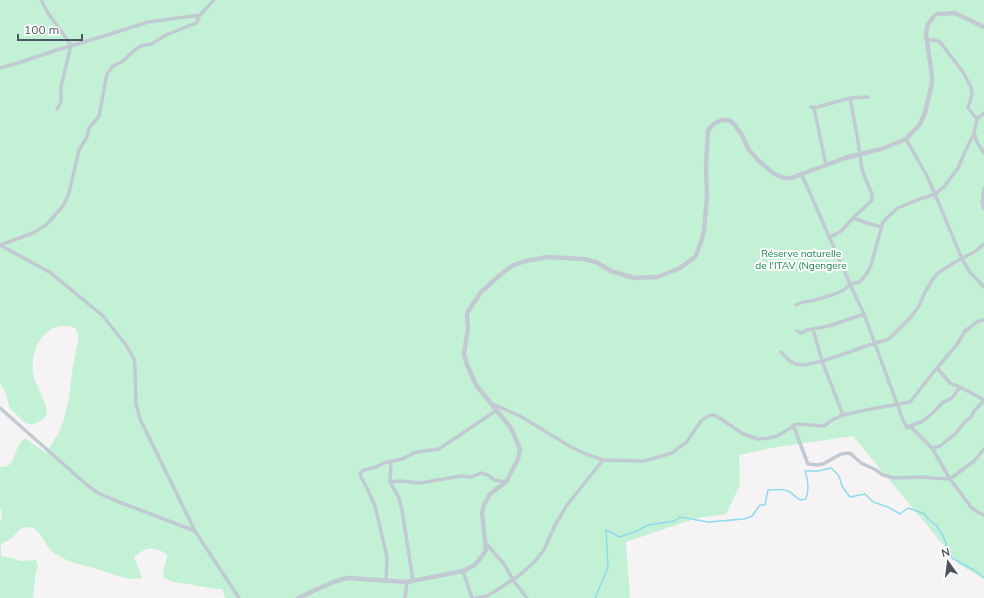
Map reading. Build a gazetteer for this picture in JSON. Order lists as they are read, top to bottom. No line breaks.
{"parks":["Réserve naturelle de l'ITAV (Ngengere"],"scale_bar":"100 m","north":"top"}
